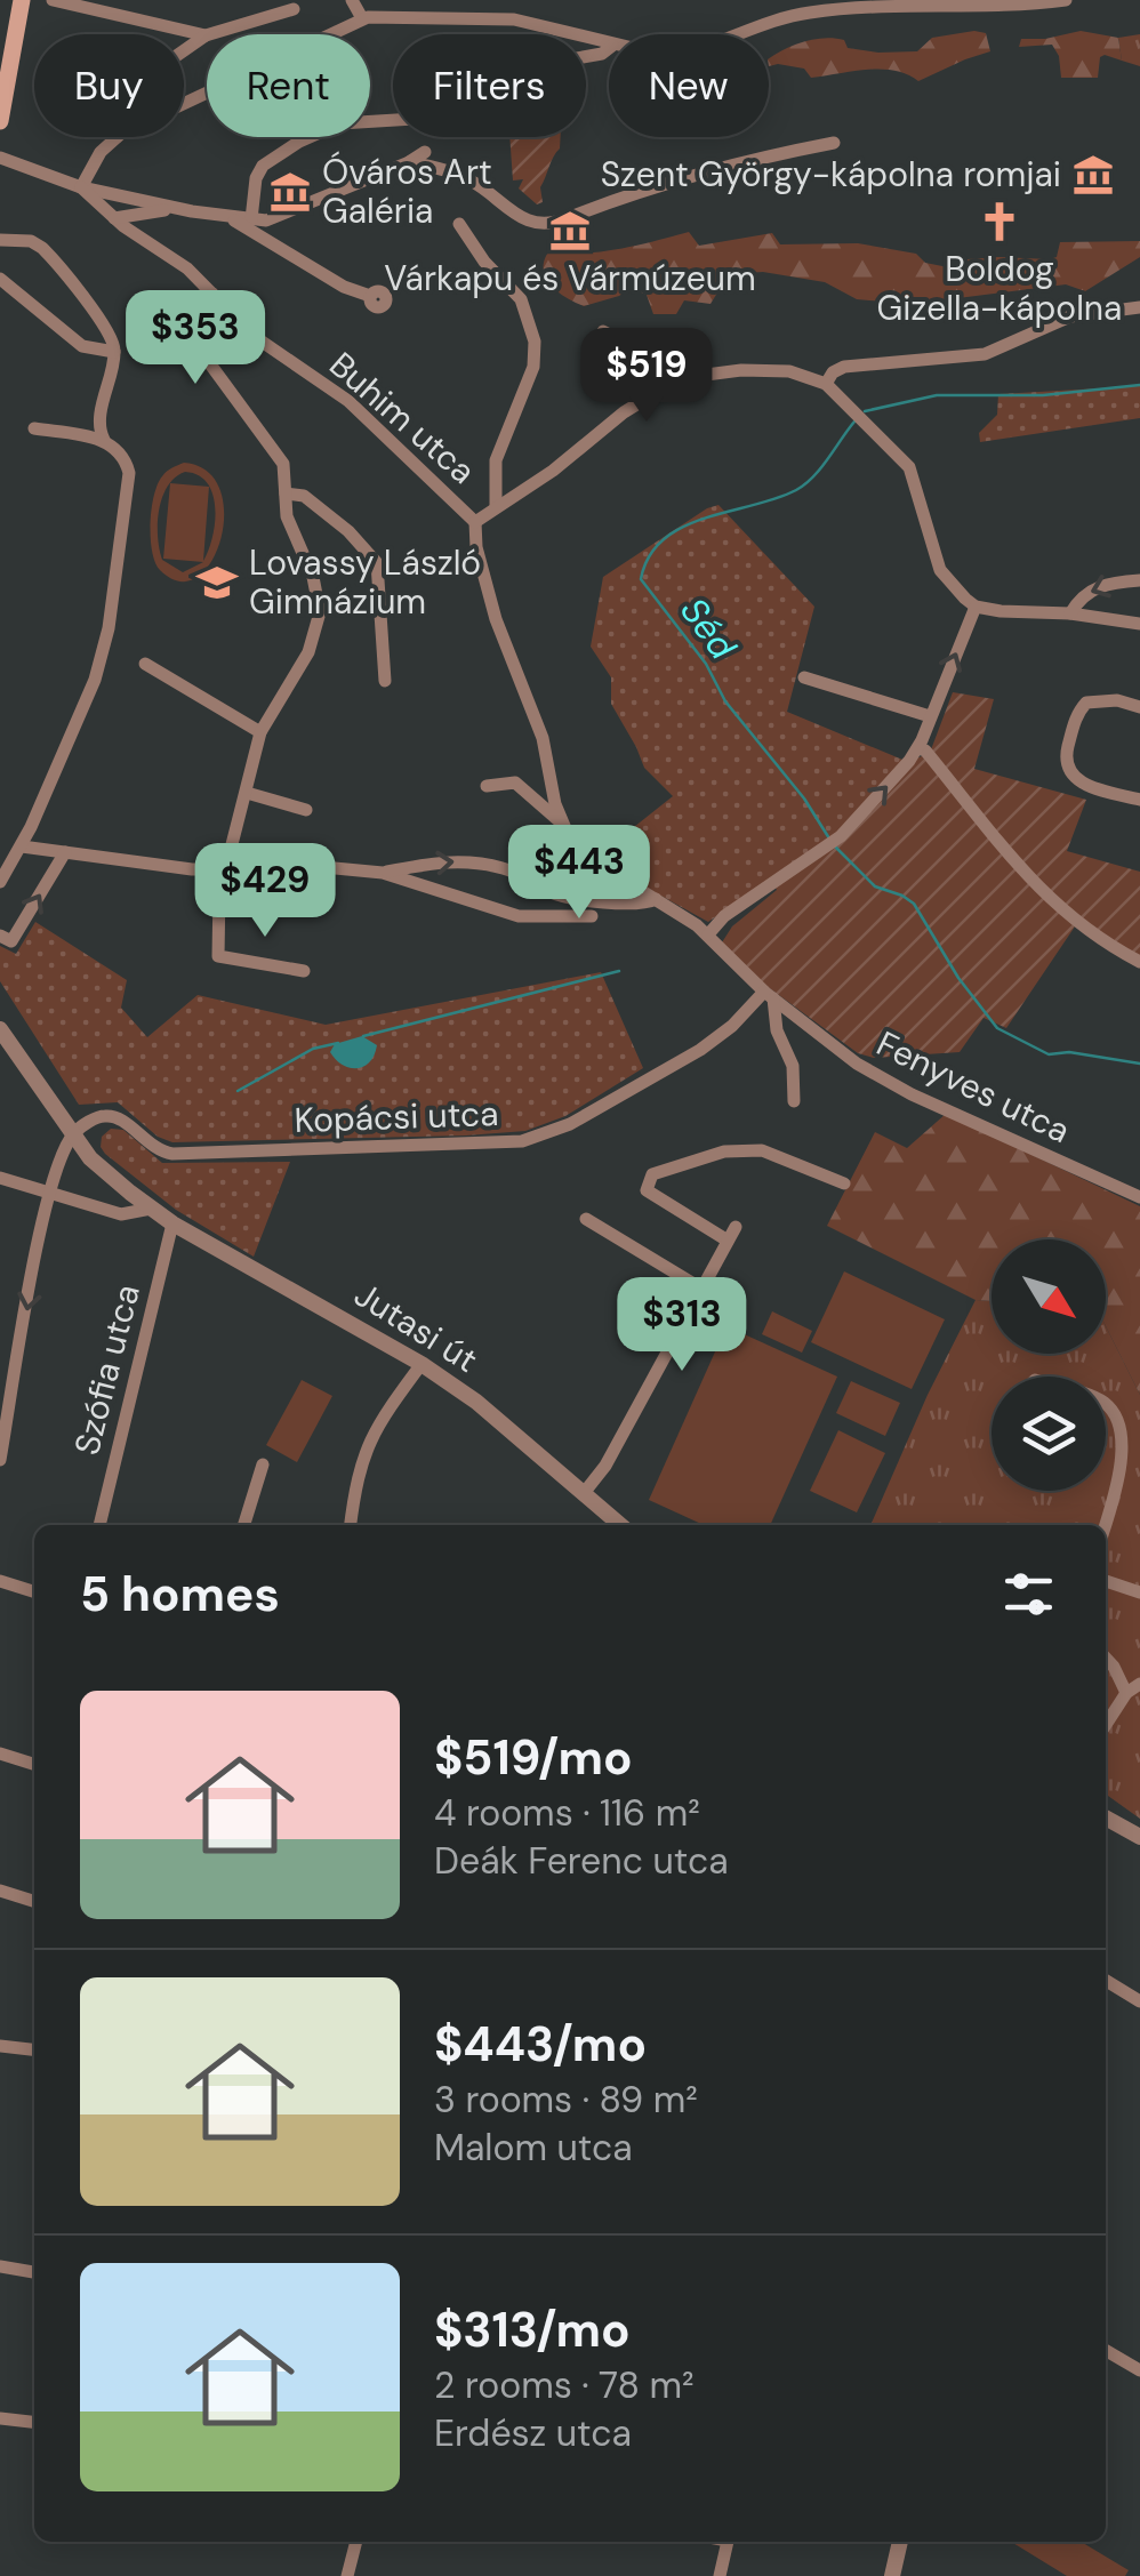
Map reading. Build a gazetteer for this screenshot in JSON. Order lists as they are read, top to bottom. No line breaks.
{"streets":{"street":["Buhim utca","Fenyves utca","Kopácsi utca","Jutasi út","Szófia utca"]},"crossings":[["Fenyves utca","Kopácsi utca"],["Kopácsi utca","Jutasi út"],["Jutasi út","Szófia utca"]],"water":["Séd"],"places":{"museum":["Szent György-kápolna romjai","Óváros Art Galéria","Várkapu és Vármúzeum"],"church":["Boldog Gizella-kápolna"],"school or university":["Lovassy László Gimnázium"]},"north":"bottom right","page":{"chip":["Buy","Rent","Filters","New"],"price":["$353","$519","$443","$429","$313"],"heading":"5 homes","list":[{"name":"$519/mo","note":"4 rooms · 116 m² · Deák Ferenc utca"},{"name":"$443/mo","note":"3 rooms · 89 m² · Malom utca"},{"name":"$313/mo","note":"2 rooms · 78 m² · Erdész utca"}]}}
